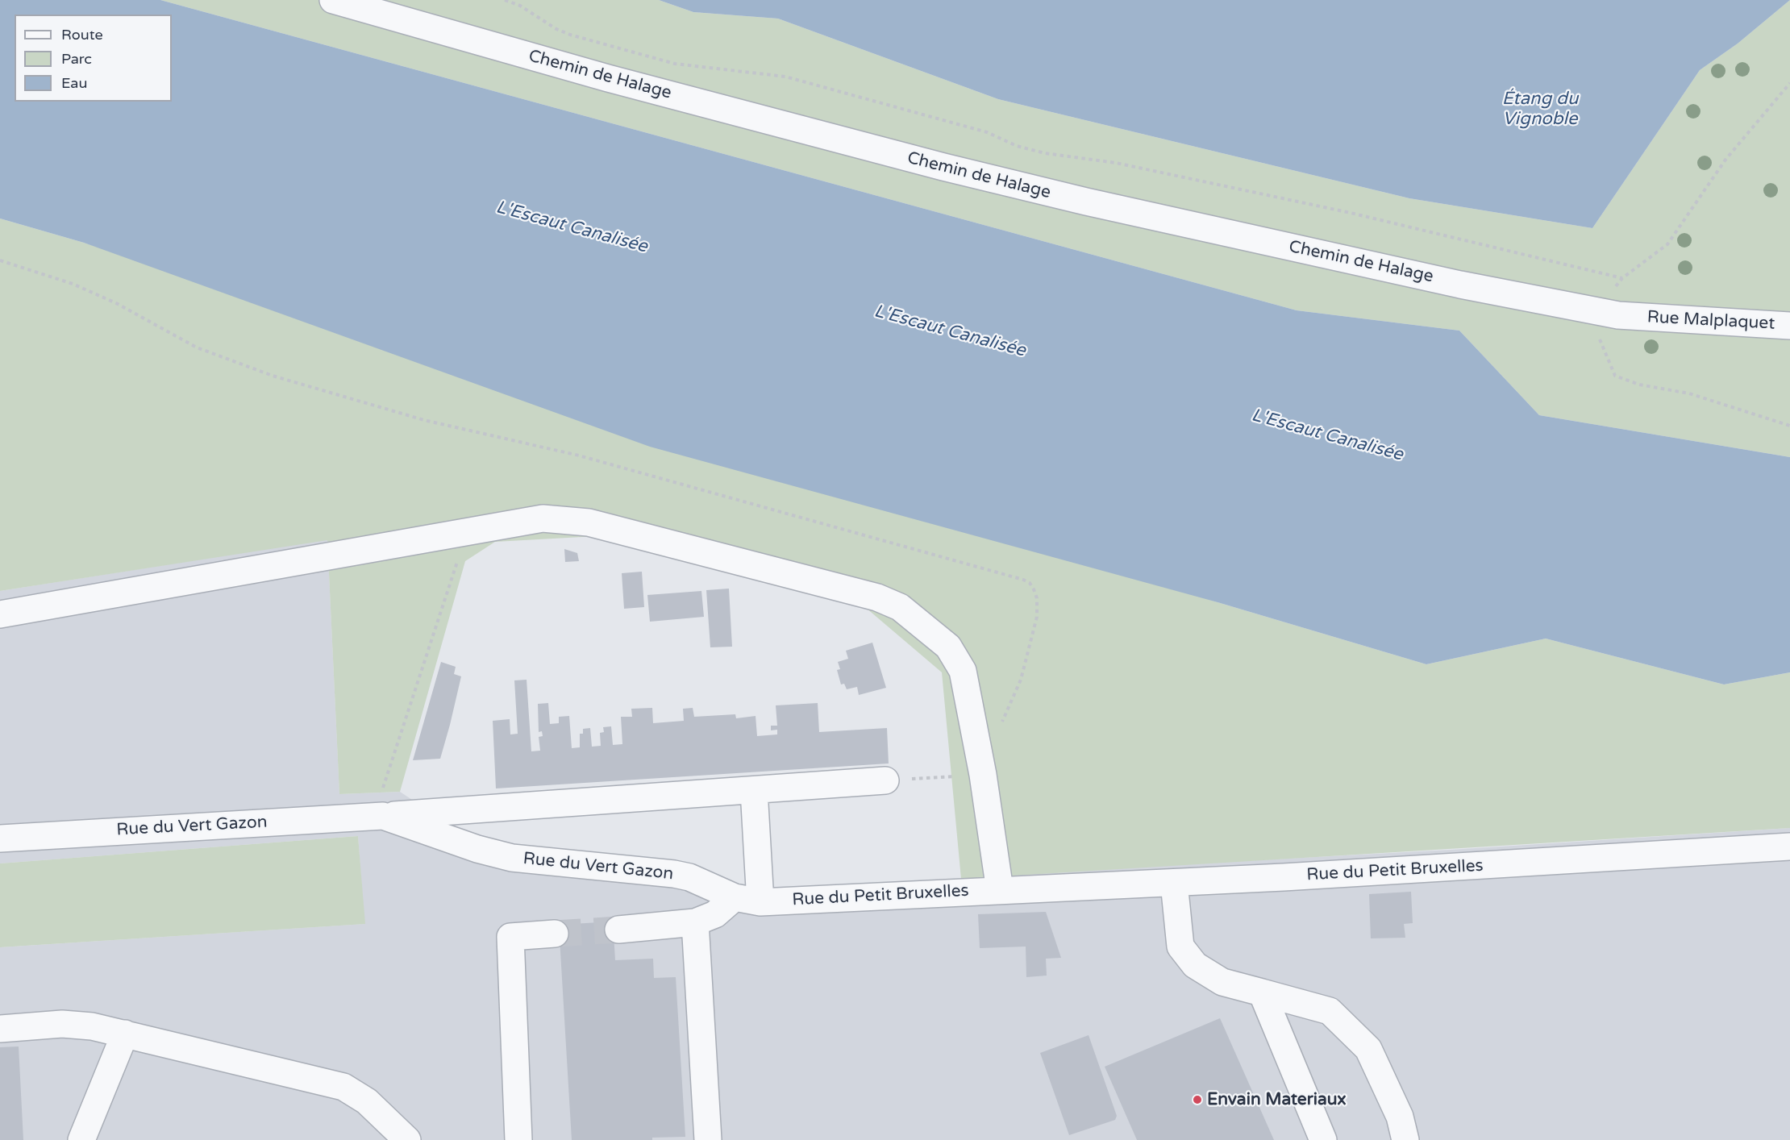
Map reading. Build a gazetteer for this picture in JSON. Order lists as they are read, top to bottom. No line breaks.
{"streets":{"street":["Chemin de Halage","Rue Malplaquet","Rue du Vert Gazon","Rue du Petit Bruxelles"]},"crossings":[["Chemin de Halage","Rue Malplaquet"],["Rue du Vert Gazon","Rue du Petit Bruxelles"]],"water":["Étang du Vignoble","L'Escaut Canalisée"],"places":["Envain Materiaux"],"legend":["Route","Parc","Eau"]}
